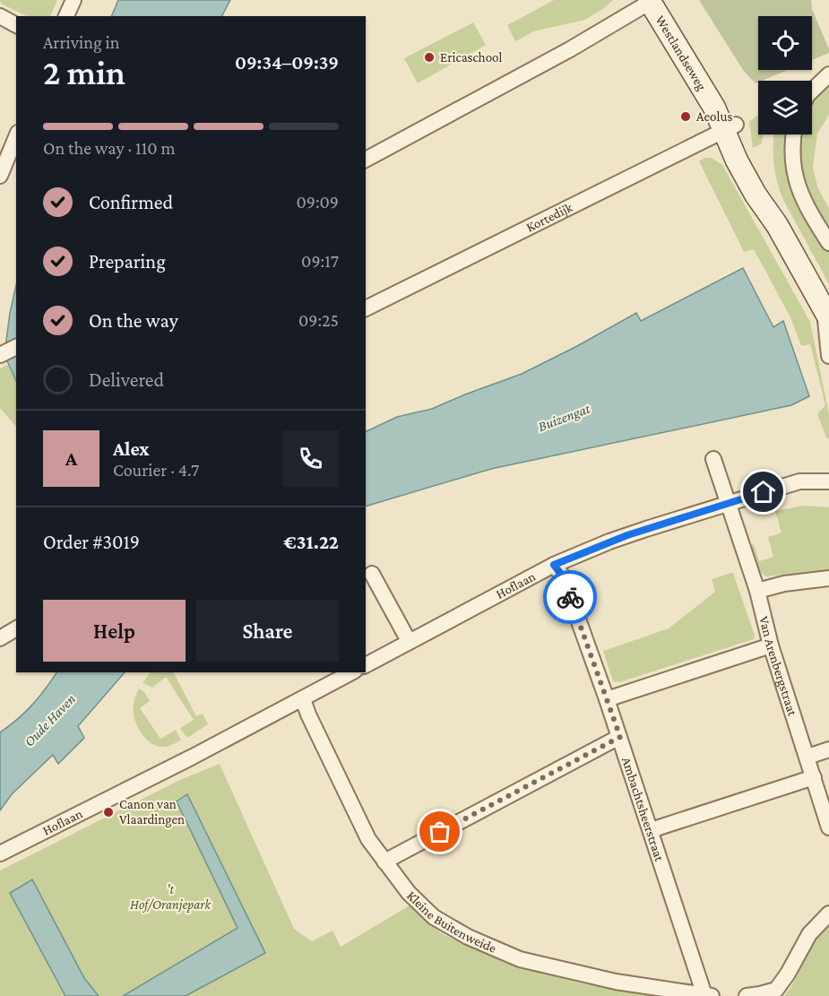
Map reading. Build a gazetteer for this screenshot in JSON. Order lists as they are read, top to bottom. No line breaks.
{"streets":{"main road":["Westlandseweg"],"street":["Kortedijk","Hoflaan","Van Arenbergstraat","Ambachtsheerstraat","Kleine Buitenweide"]},"crossings":[["Westlandseweg","Kortedijk"],["Hoflaan","Van Arenbergstraat"],["Hoflaan","Ambachtsheerstraat"],["Hoflaan","Kleine Buitenweide"],["Ambachtsheerstraat","Kleine Buitenweide"]],"water":["Buizengat","Oude Haven"],"parks":["'t Hof/Oranjepark"],"places":["Ericaschool","Aeolus","Canon van Vlaardingen"],"page":{"heading":["2 min","Arriving in","09:34–09:39"],"panel":["Alex","Courier · 4.7","Order #3019","€31.22"],"bar":"On the way · 110 m","list":[["Confirmed","09:09"],["Preparing","09:17"],["On the way","09:25"],"Delivered"],"round":"A","buttons":["Help","Share"]}}
